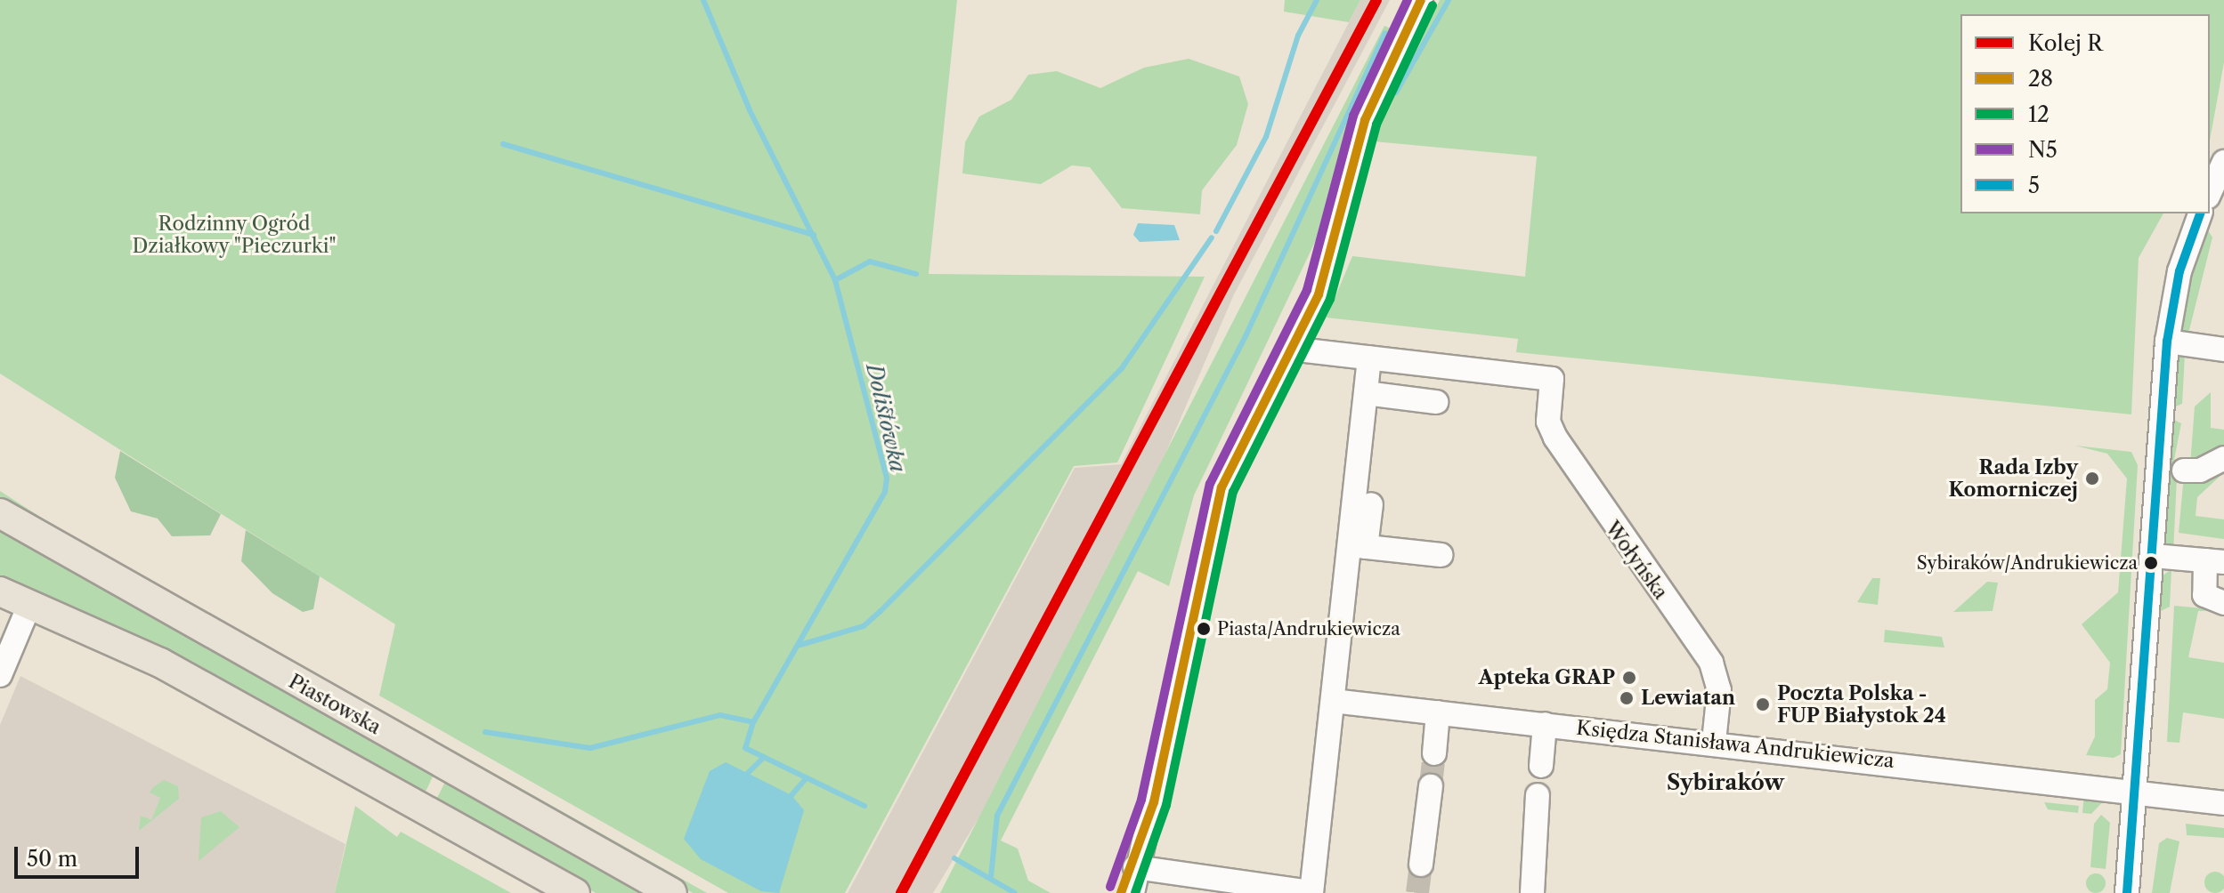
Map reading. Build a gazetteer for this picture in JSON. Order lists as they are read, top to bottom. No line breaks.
{"streets":{"main road":["Piastowska"],"street":["Wołyńska","Księdza Stanisława Andrukiewicza"]},"crossings":[["Wołyńska","Księdza Stanisława Andrukiewicza"]],"districts":["Sybiraków"],"water":["Dolistówka"],"parks":["Rodzinny Ogród Działkowy \"Pieczurki\""],"places":["Rada Izby Komorniczej","Sybiraków/Andrukiewicza","Piasta/Andrukiewicza","Apteka GRAP","Lewiatan","Poczta Polska - FUP Białystok 24"],"lines":["rail line R","transit line 28","transit line N5","transit line 12","transit line 5"],"legend":["Kolej R","28","12","N5","5"],"scale_bar":"50 m"}
